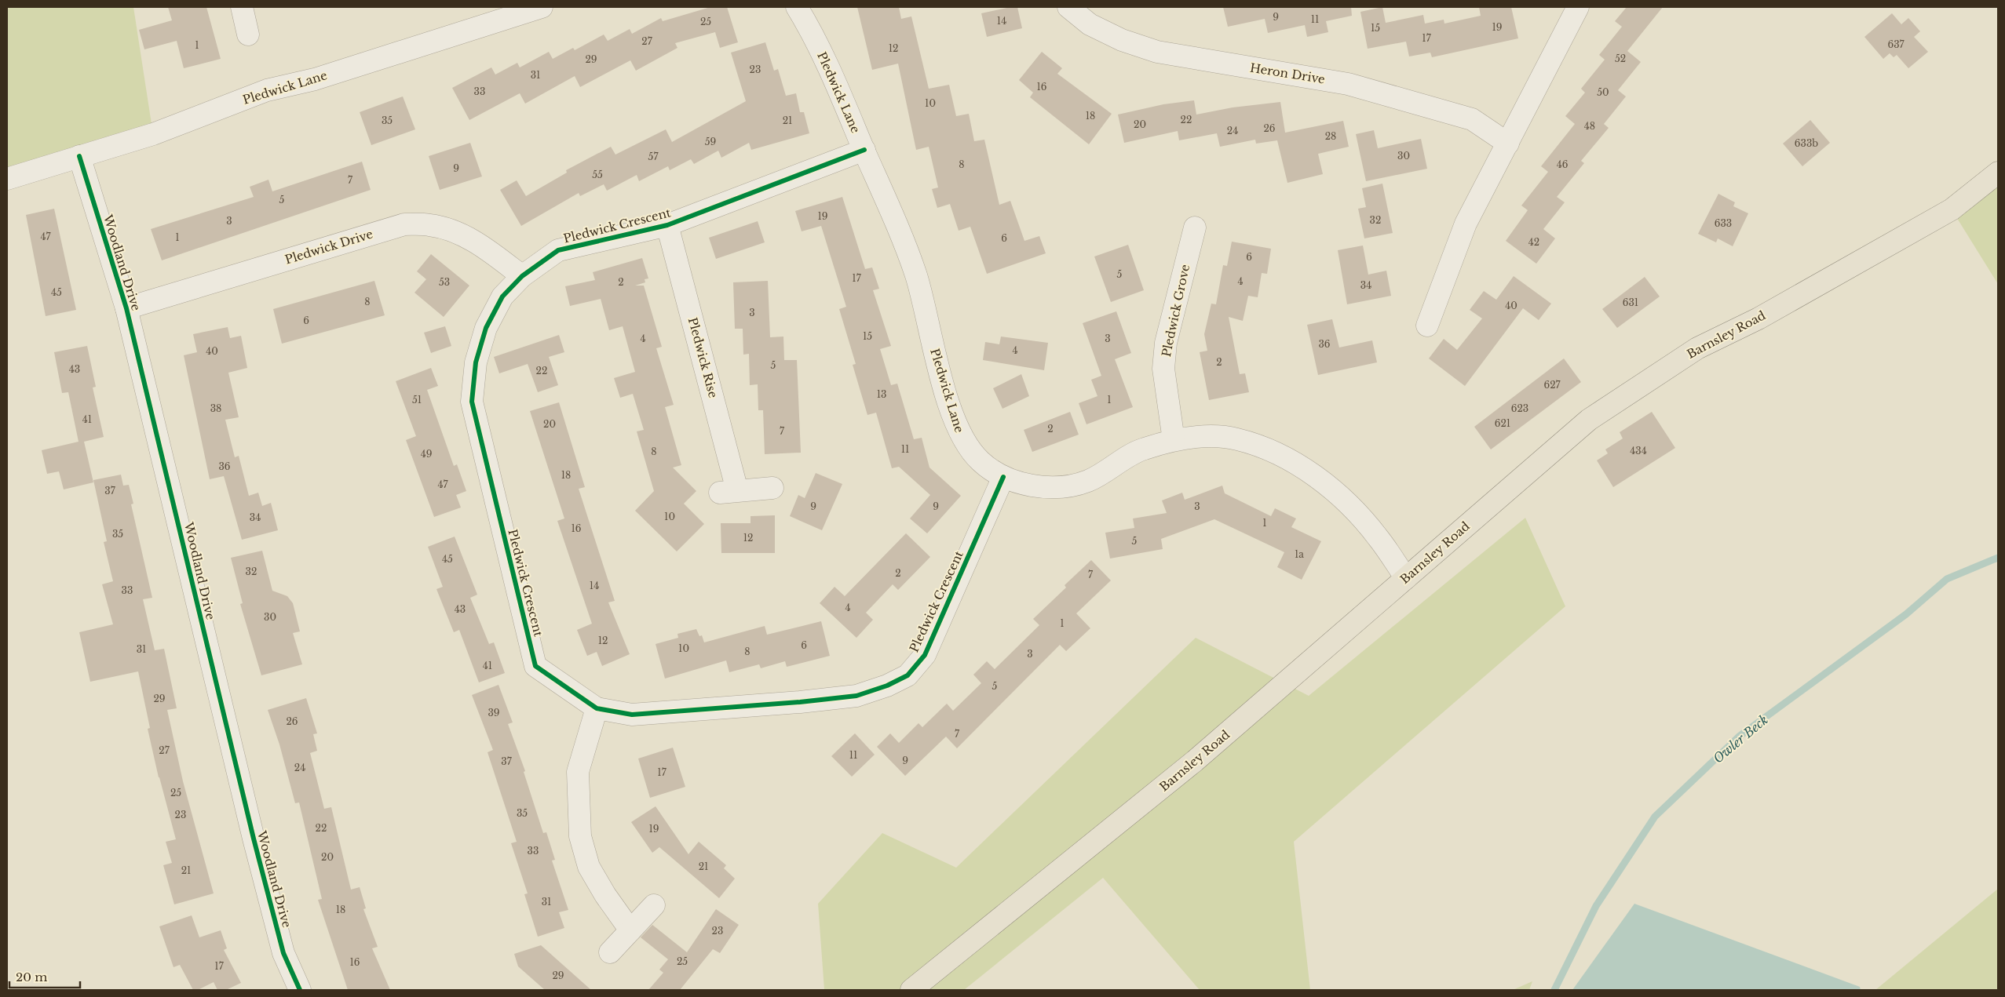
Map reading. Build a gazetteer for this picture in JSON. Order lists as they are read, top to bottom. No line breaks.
{"streets":{"main road":["Barnsley Road"],"street":["Heron Drive","Pledwick Lane","Pledwick Crescent","Pledwick Drive","Woodland Drive","Pledwick Grove","Pledwick Rise"]},"crossings":[["Pledwick Lane","Pledwick Crescent"],["Pledwick Lane","Woodland Drive"],["Pledwick Lane","Pledwick Grove"],["Pledwick Lane","Barnsley Road"],["Pledwick Crescent","Pledwick Drive"],["Pledwick Crescent","Pledwick Rise"],["Pledwick Drive","Woodland Drive"]],"water":["Owler Beck"],"house_numbers":["9","11","14","25","19","15","17","27","637","1","12","52","29","23","31","16","33","50","10","18","22","35","21","20","48","26","24","28","59","633b","30","57","8","46","9","55","7","5","19","32","3","633","47","1","6","42","6","5","17","4","53","2","34","45","8","631","40","3","6","15","4","3","36","4","40","2","5","43","22","627","13","51","1","38","623","41","621","20","2","7","11","434","8","49","36","18","47","37","9","9","3","10","34","1","16","35","12","5","1a","45","32","2","7","14","33","4","43","30","1","12","6","10","31","8","3","41","5","29","39","26","7","27","11","9","37","24","17","25","35","23","22","19","33","20","21","21","31","18","23","25","16","17","29"],"scale_bar":"20 m"}
